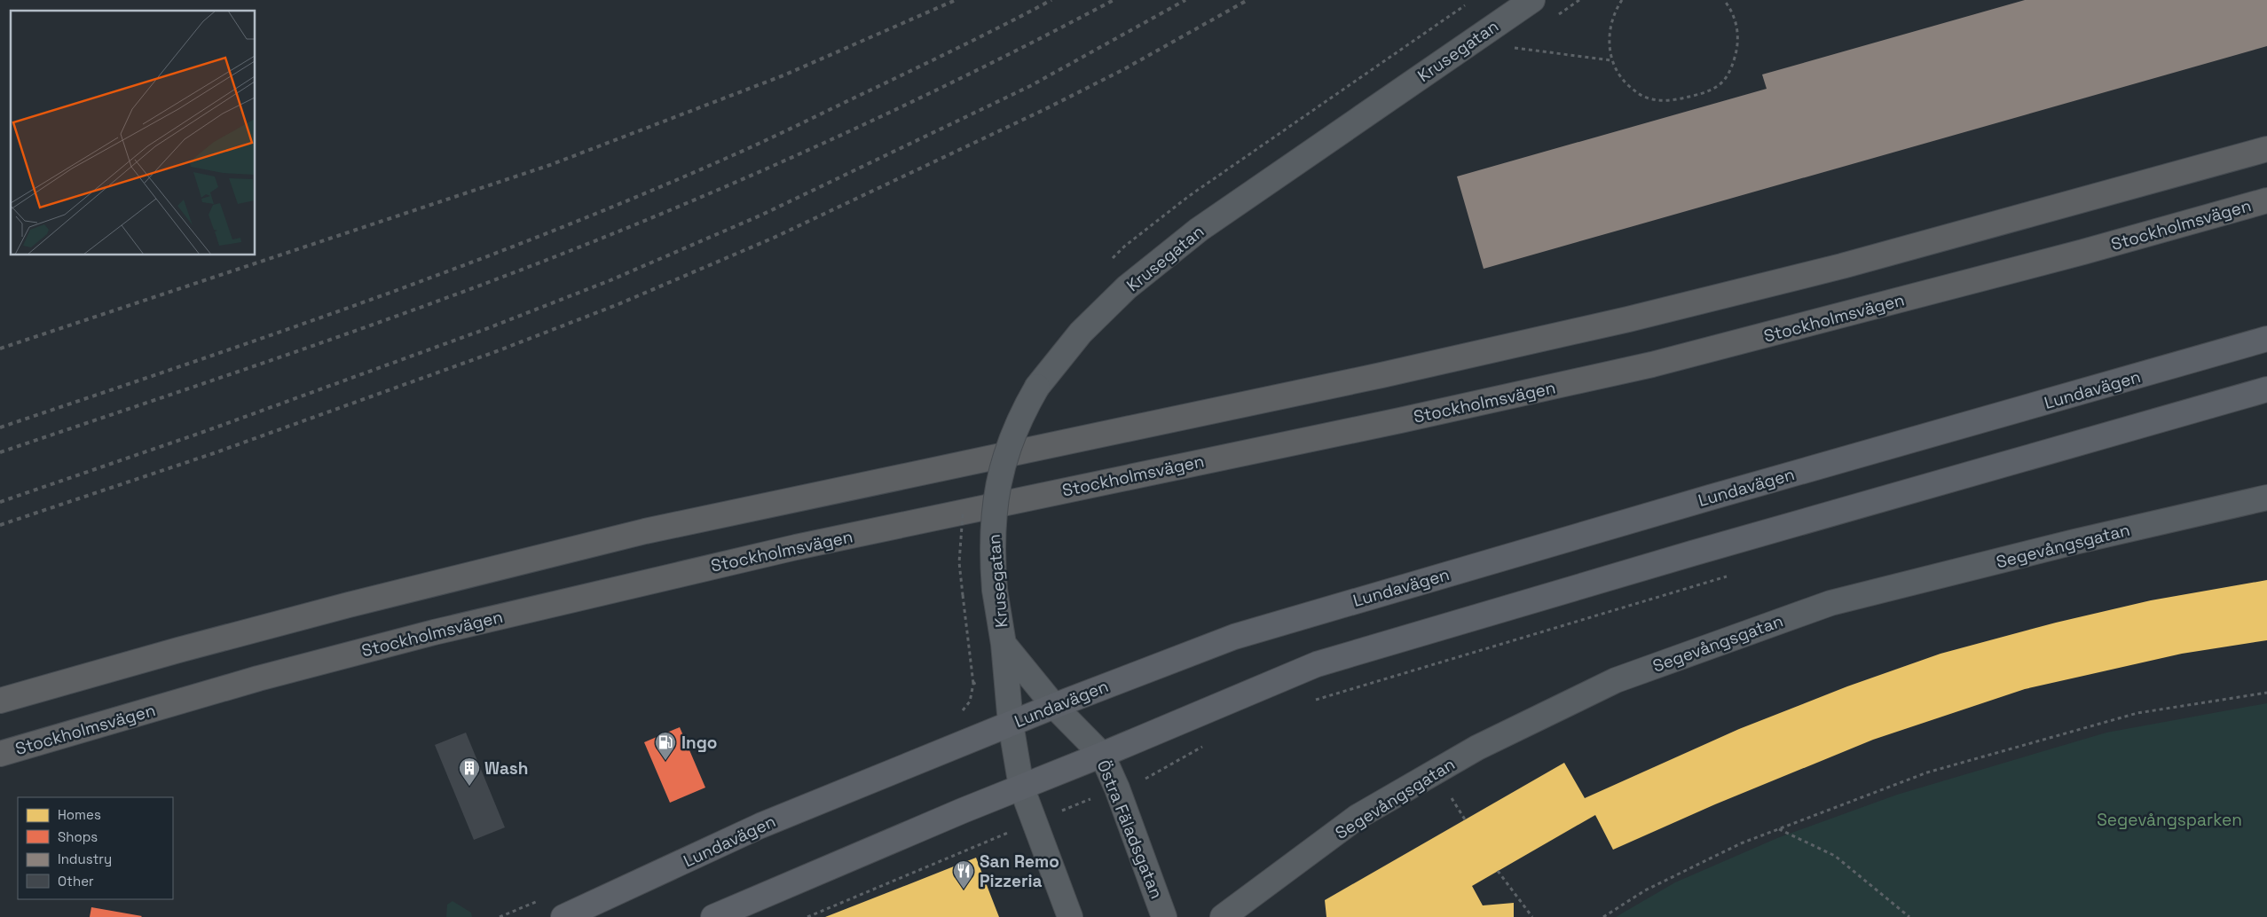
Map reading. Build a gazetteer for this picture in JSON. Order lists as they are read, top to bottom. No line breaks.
{"streets":{"highway":["Stockholmsvägen"],"main road":["Lundavägen"],"street":["Krusegatan","Segevångsgatan","Östra Fäladsgatan"]},"crossings":[["Krusegatan","Lundavägen"],["Krusegatan","Östra Fäladsgatan"],["Lundavägen","Östra Fäladsgatan"]],"parks":["Segevångsparken"],"places":{"fuel station":["Ingo"],"building":["Wash"],"restaurant":["San Remo Pizzeria"]},"legend":["Homes","Shops","Industry","Other"]}
